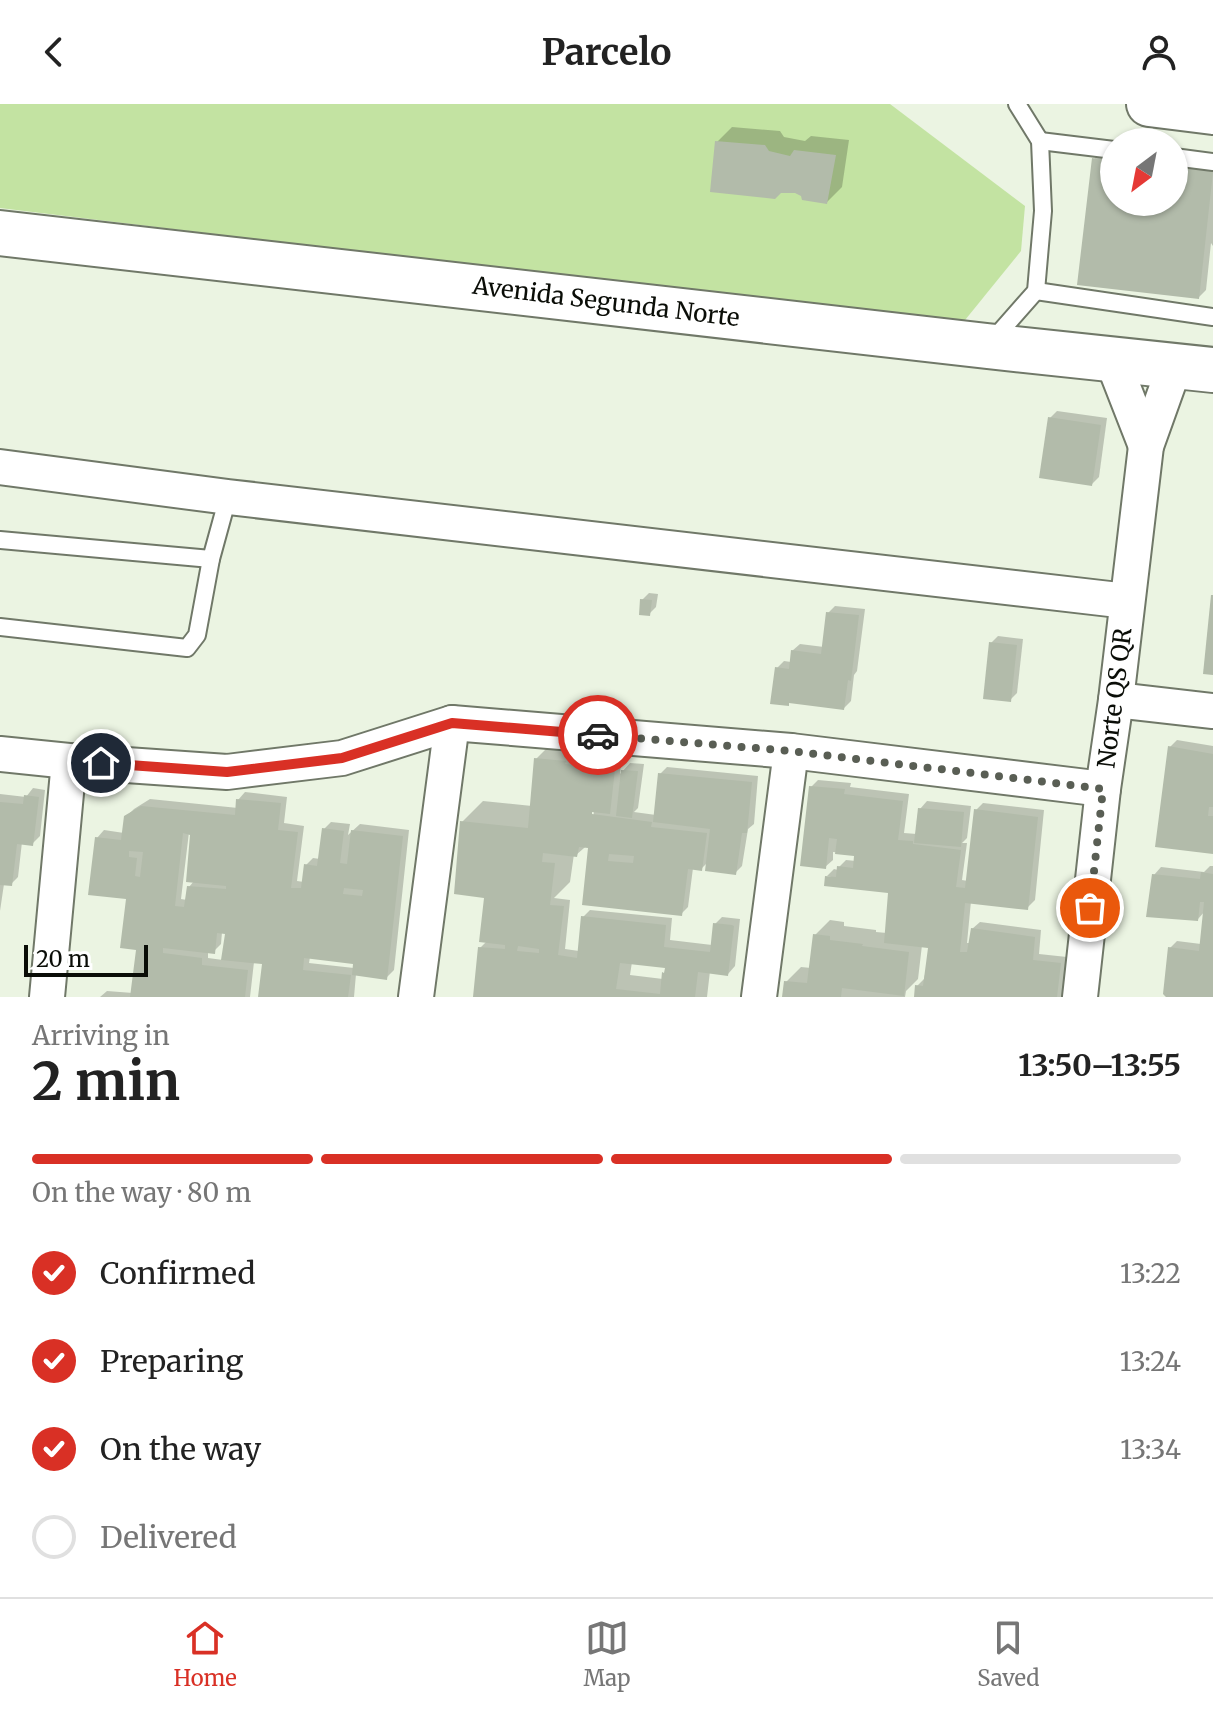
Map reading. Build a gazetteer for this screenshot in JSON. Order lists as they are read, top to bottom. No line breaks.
{"streets":{"main road":["Avenida Segunda Norte"],"street":["Norte QS QR"]},"crossings":[["Avenida Segunda Norte","Norte QS QR"]],"scale_bar":"20 m","north":"bottom left","page":{"header":"Parcelo","scale":"20 m","heading":["2 min","Arriving in","13:50–13:55"],"bar":"On the way · 80 m","list":[["Confirmed","13:22"],["Preparing","13:24"],["On the way","13:34"],"Delivered"],"tabs":["Home","Map","Saved"]}}
